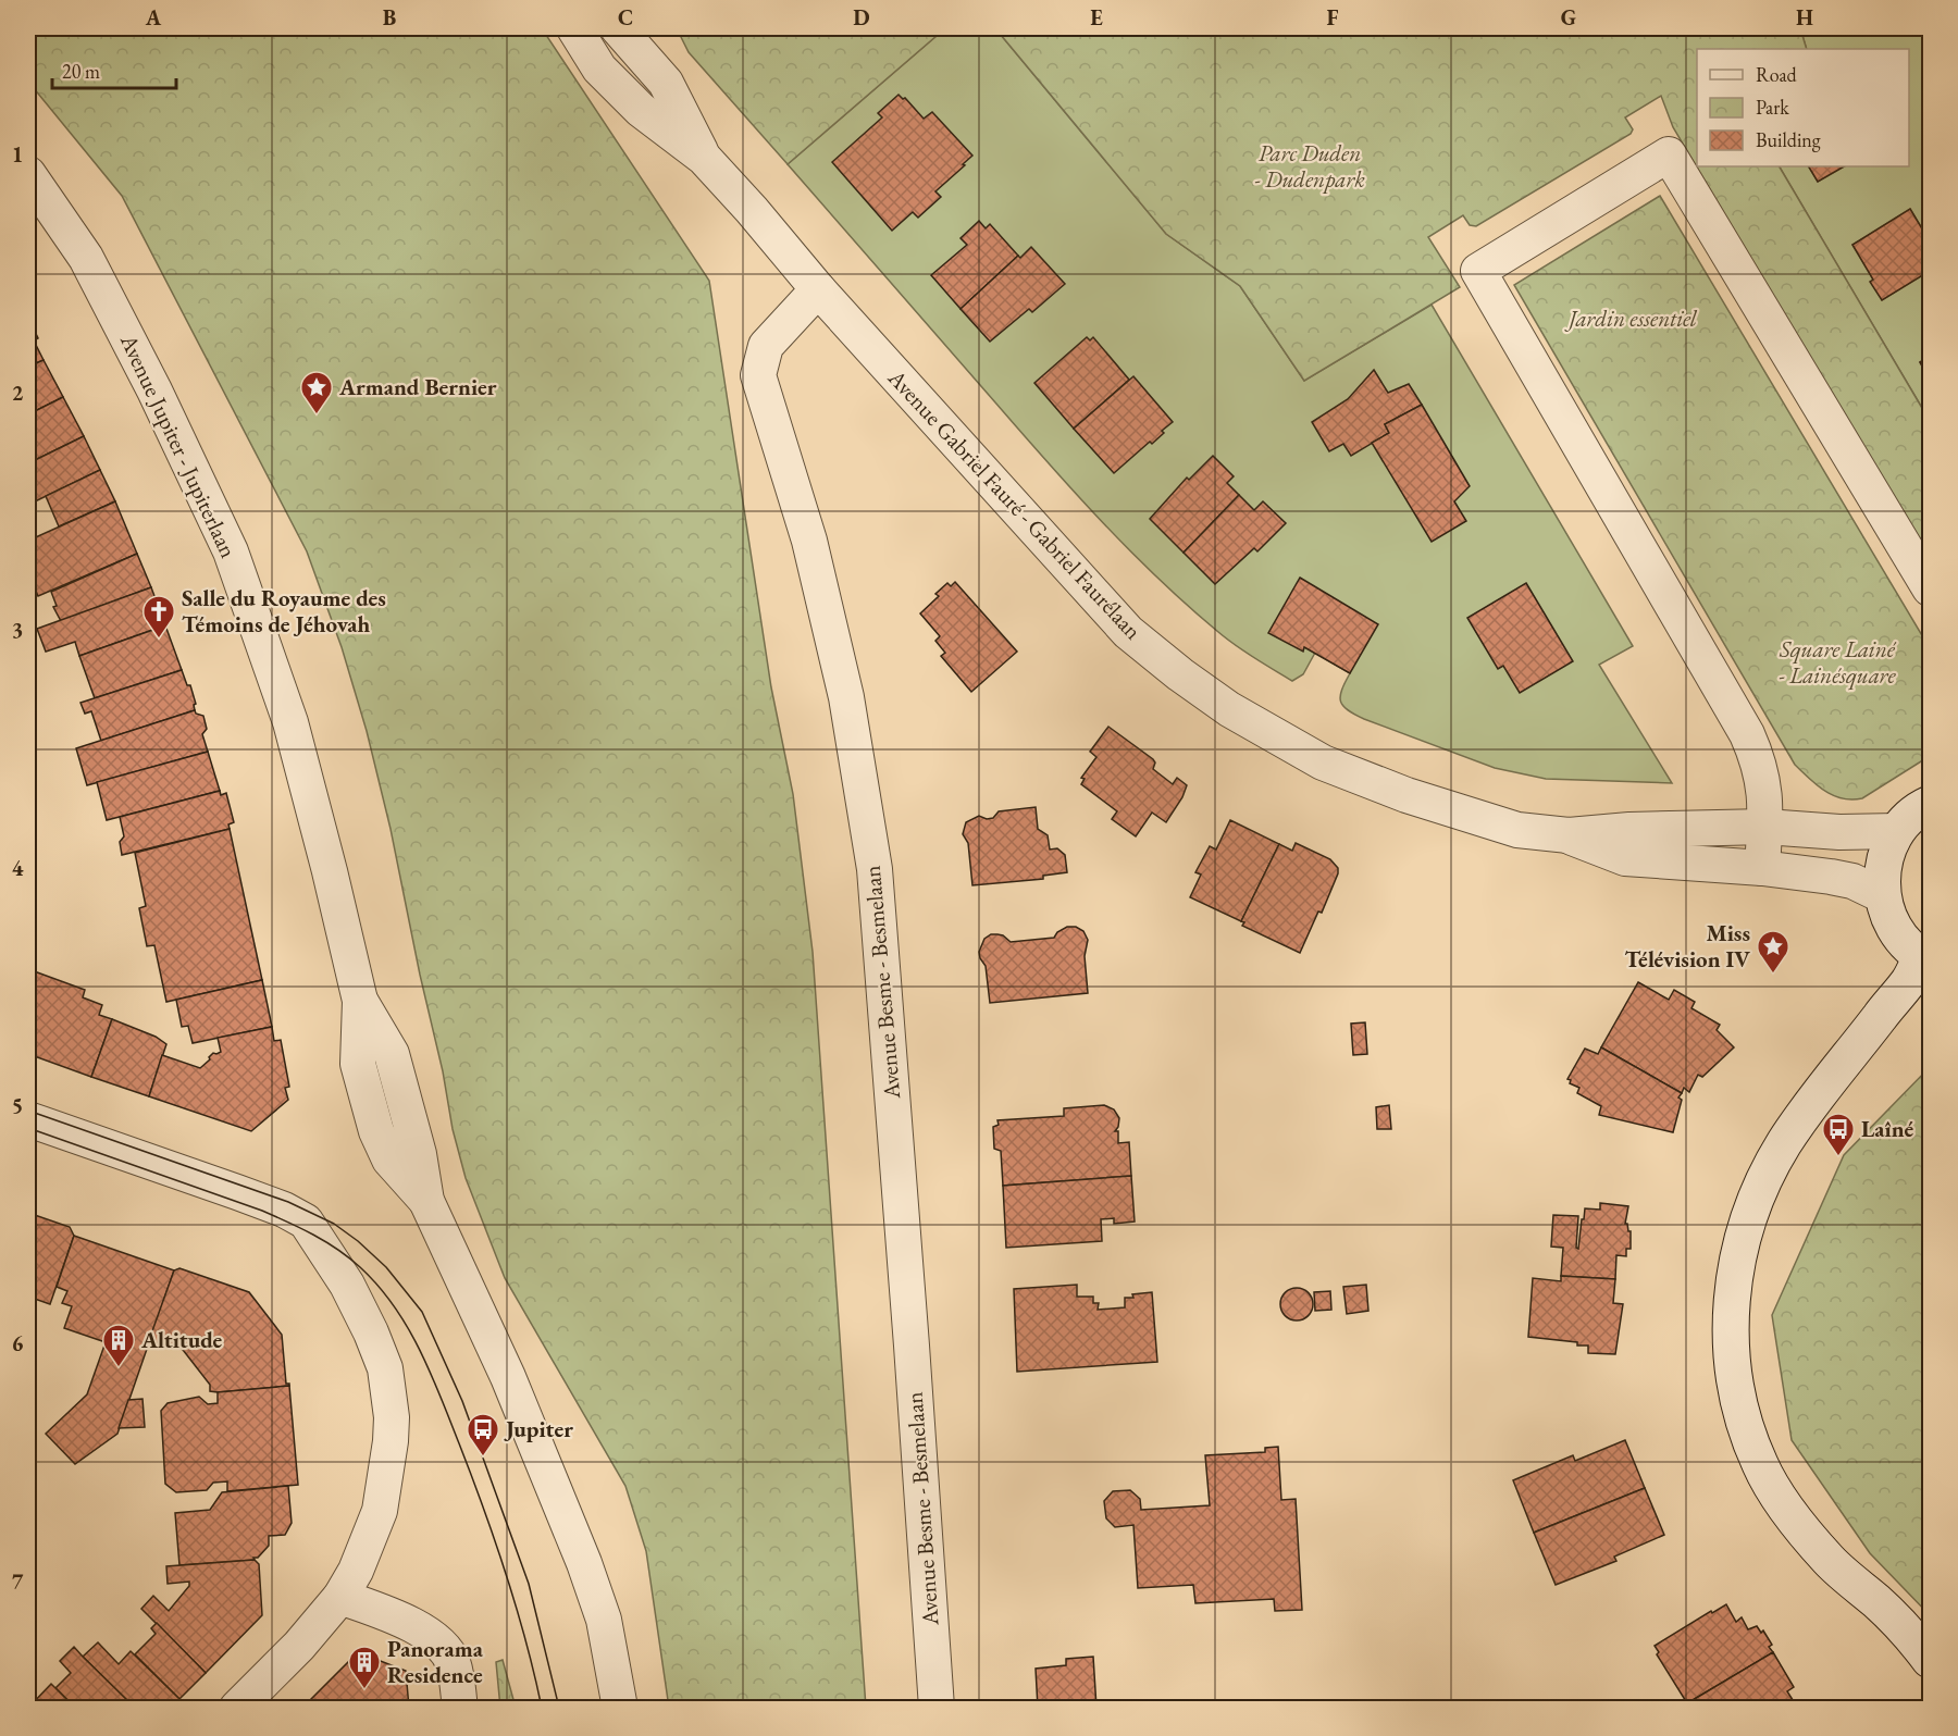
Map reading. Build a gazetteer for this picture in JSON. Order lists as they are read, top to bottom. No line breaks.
{"streets":{"street":["Avenue Jupiter - Jupiterlaan","Avenue Gabriel Fauré - Gabriel Faurélaan","Avenue Besme - Besmelaan"]},"crossings":[["Avenue Gabriel Fauré - Gabriel Faurélaan","Avenue Besme - Besmelaan"]],"parks":["Parc Duden - Dudenpark","Jardin essentiel","Square Lainé - Lainésquare"],"places":{"place":["Armand Bernier","Miss Télévision Ⅳ"],"church":["Salle du Royaume des Témoins de Jéhovah"],"bus stop":["Laîné","Jupiter"],"building":["Altitude","Panorama Residence"]},"legend":["Road","Park","Building"],"scale_bar":"20 m","grid":{"columns":["A","B","C","D","E","F","G","H"],"rows":["1","2","3","4","5","6","7"]}}
